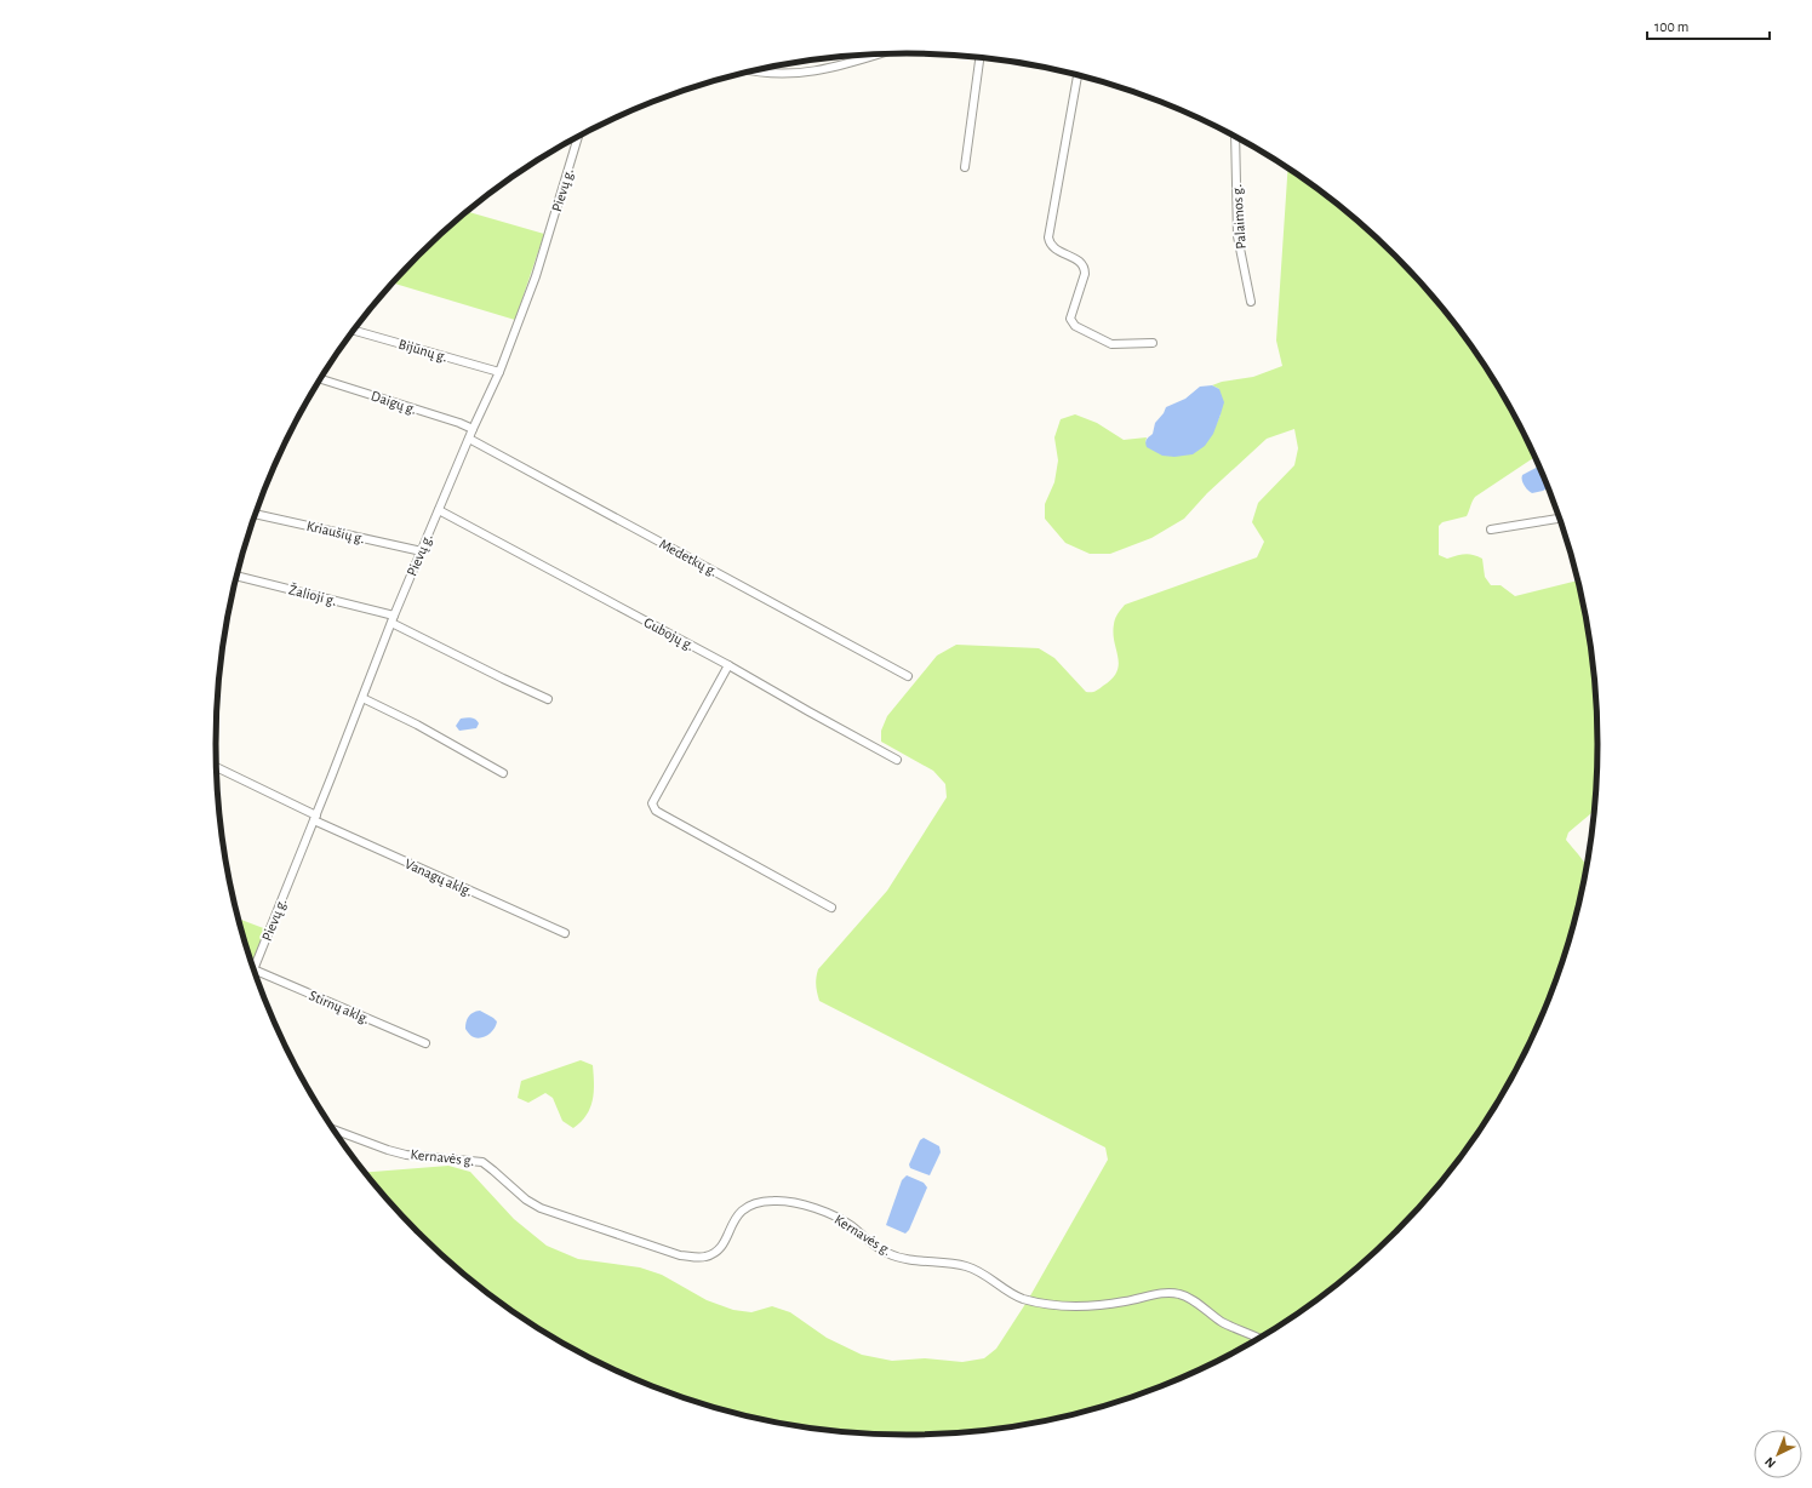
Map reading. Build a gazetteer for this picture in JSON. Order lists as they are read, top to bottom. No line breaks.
{"streets":{"street":["Pievų g.","Palaimos g.","Bijūnų g.","Daigų g.","Kriaušių g.","Medetkų g.","Žalioji g.","Gubojų g.","Vanagų aklg.","Stirnų aklg.","Kernavės g."]},"crossings":[["Pievų g.","Bijūnų g."],["Pievų g.","Daigų g."],["Pievų g.","Kriaušių g."],["Pievų g.","Medetkų g."],["Pievų g.","Žalioji g."],["Pievų g.","Gubojų g."],["Pievų g.","Vanagų aklg."],["Pievų g.","Stirnų aklg."]],"scale_bar":"100 m","north":"bottom left"}
